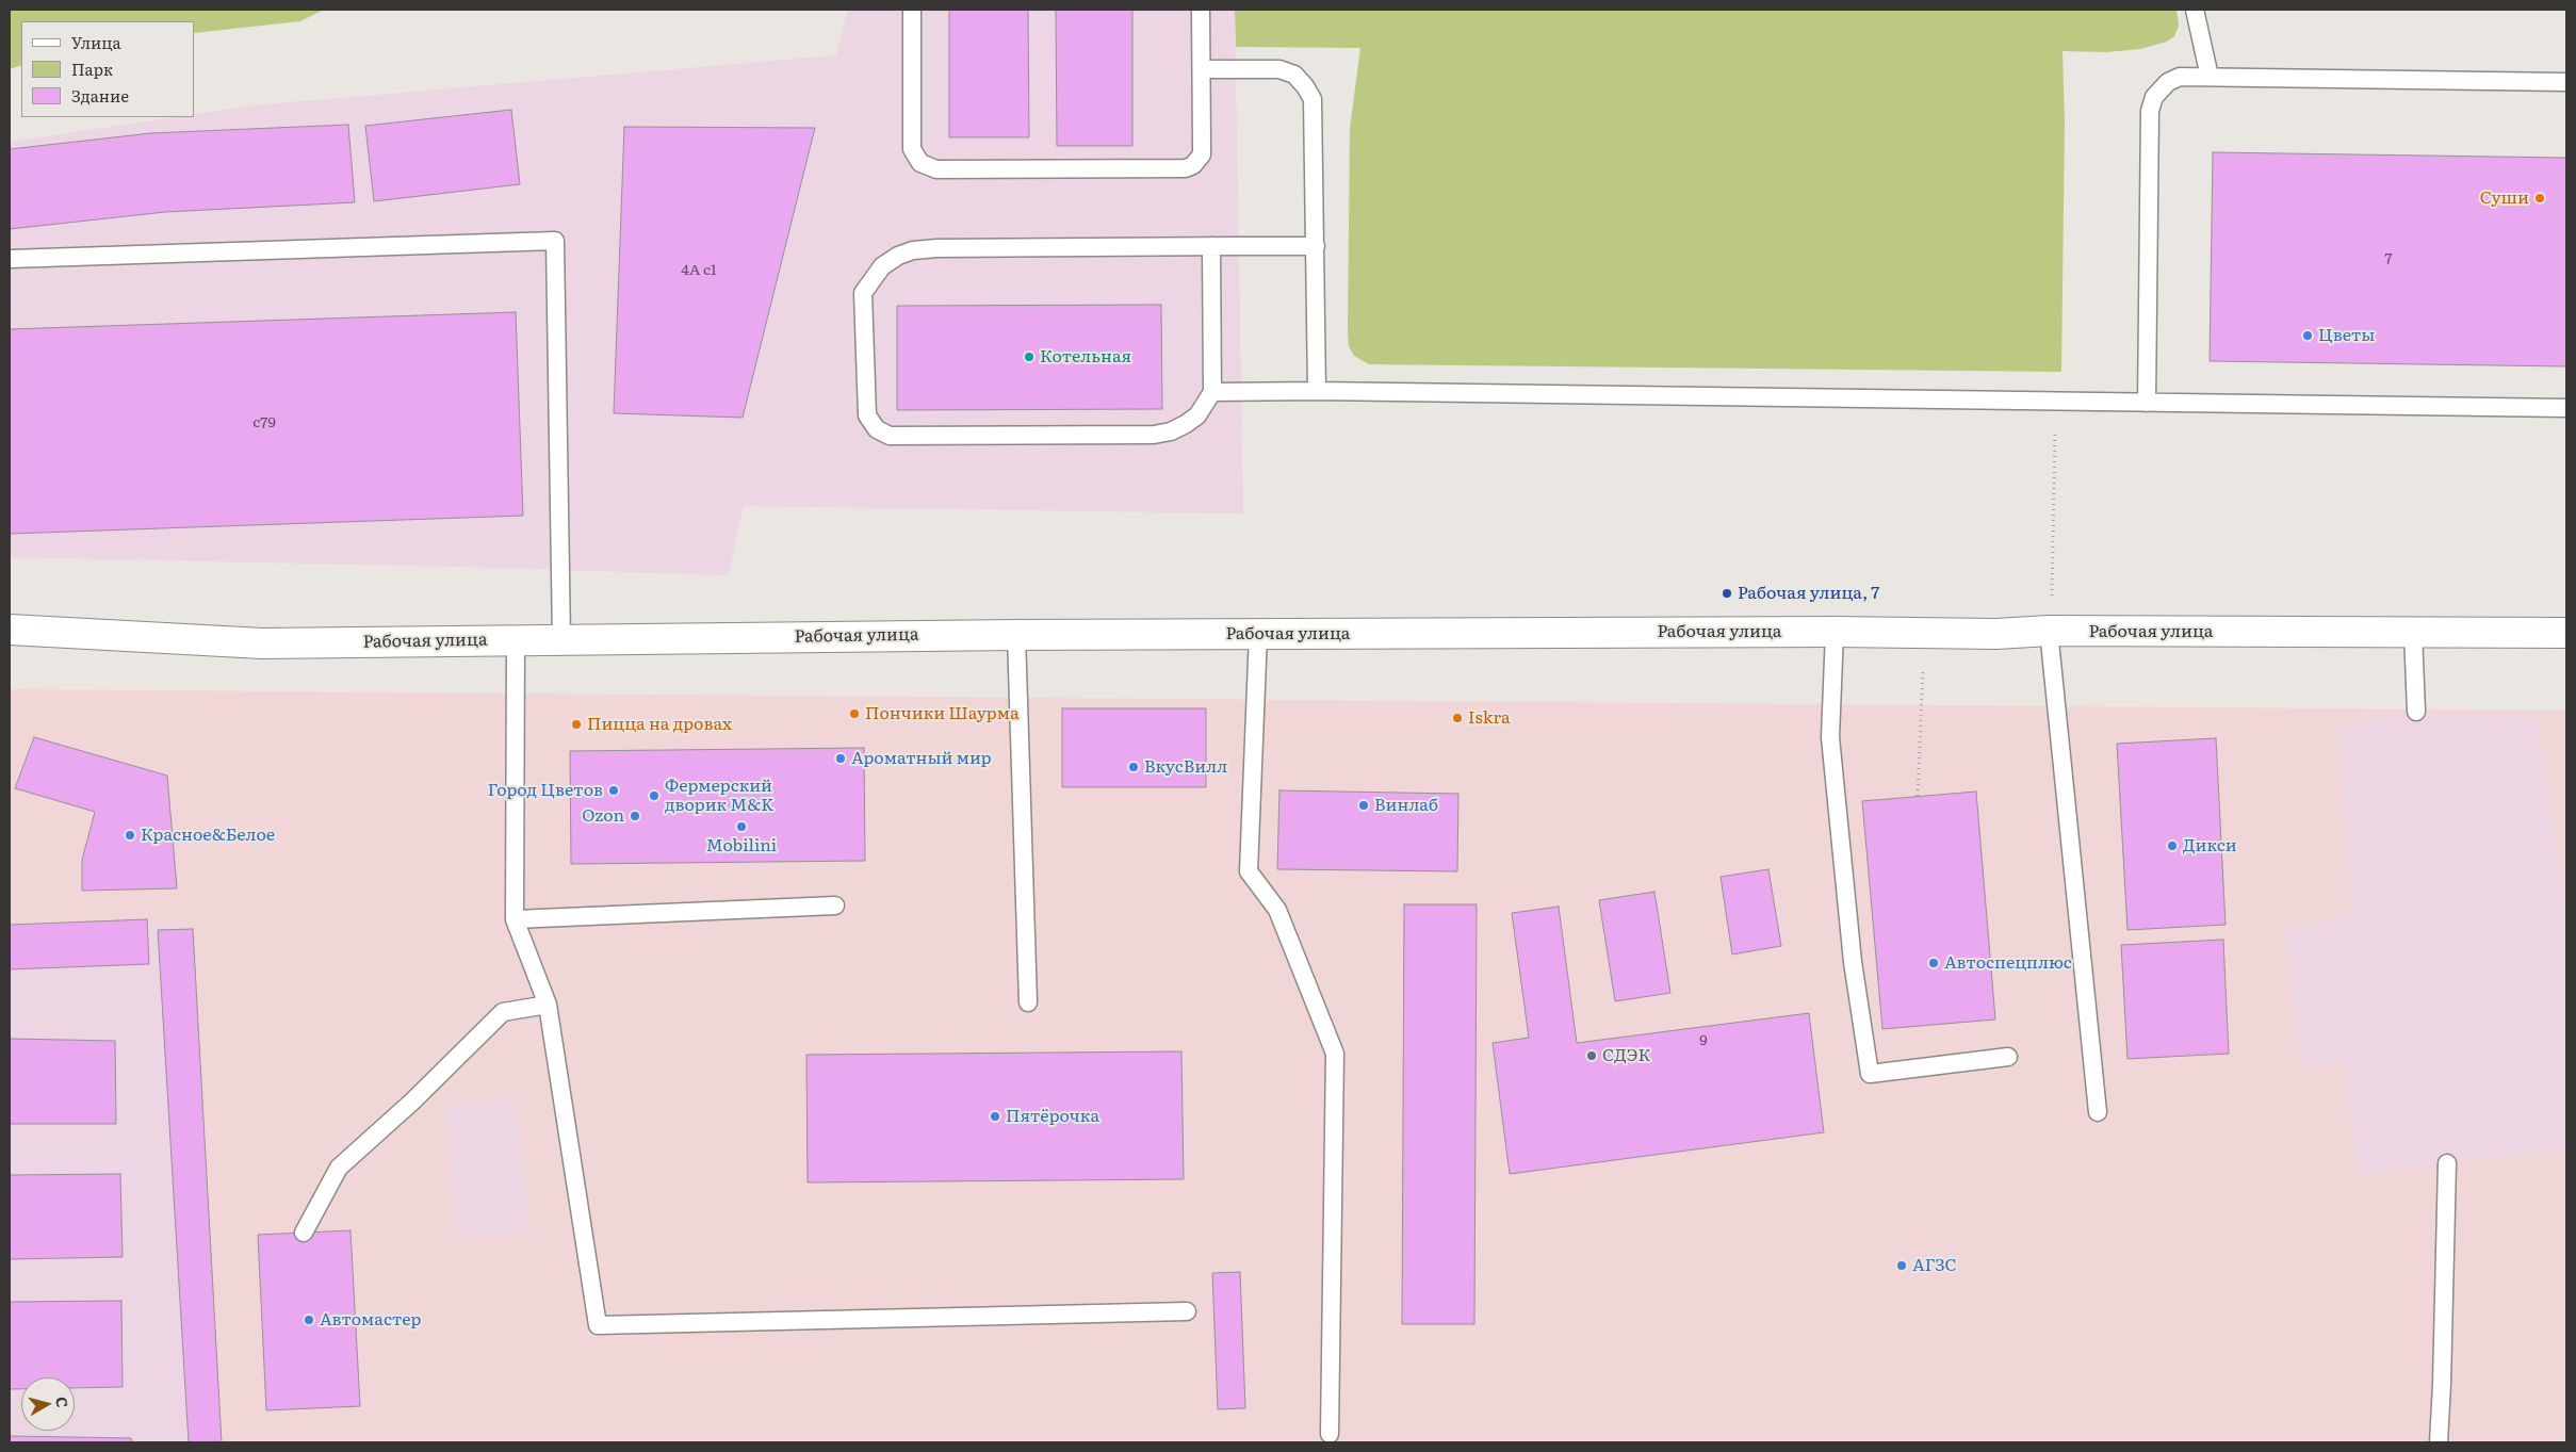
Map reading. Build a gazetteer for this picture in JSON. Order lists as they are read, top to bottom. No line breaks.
{"streets":{"street":["Рабочая улица"]},"places":["Суши","Цветы","Котельная","Рабочая улица, 7","Пончики Шаурма","Iskra","Пицца на дровах","Ароматный мир","ВкусВилл","Город Цветов","Фермерский дворик М&K","Винлаб","Ozon","Mobilini","Красное&Белое","Дикси","Автоспецплюс","СДЭК","Пятёрочка","АГЗС","Автомастер"],"house_numbers":["7","4А с1","с79","9"],"legend":["Улица","Парк","Здание"],"north":"right"}
